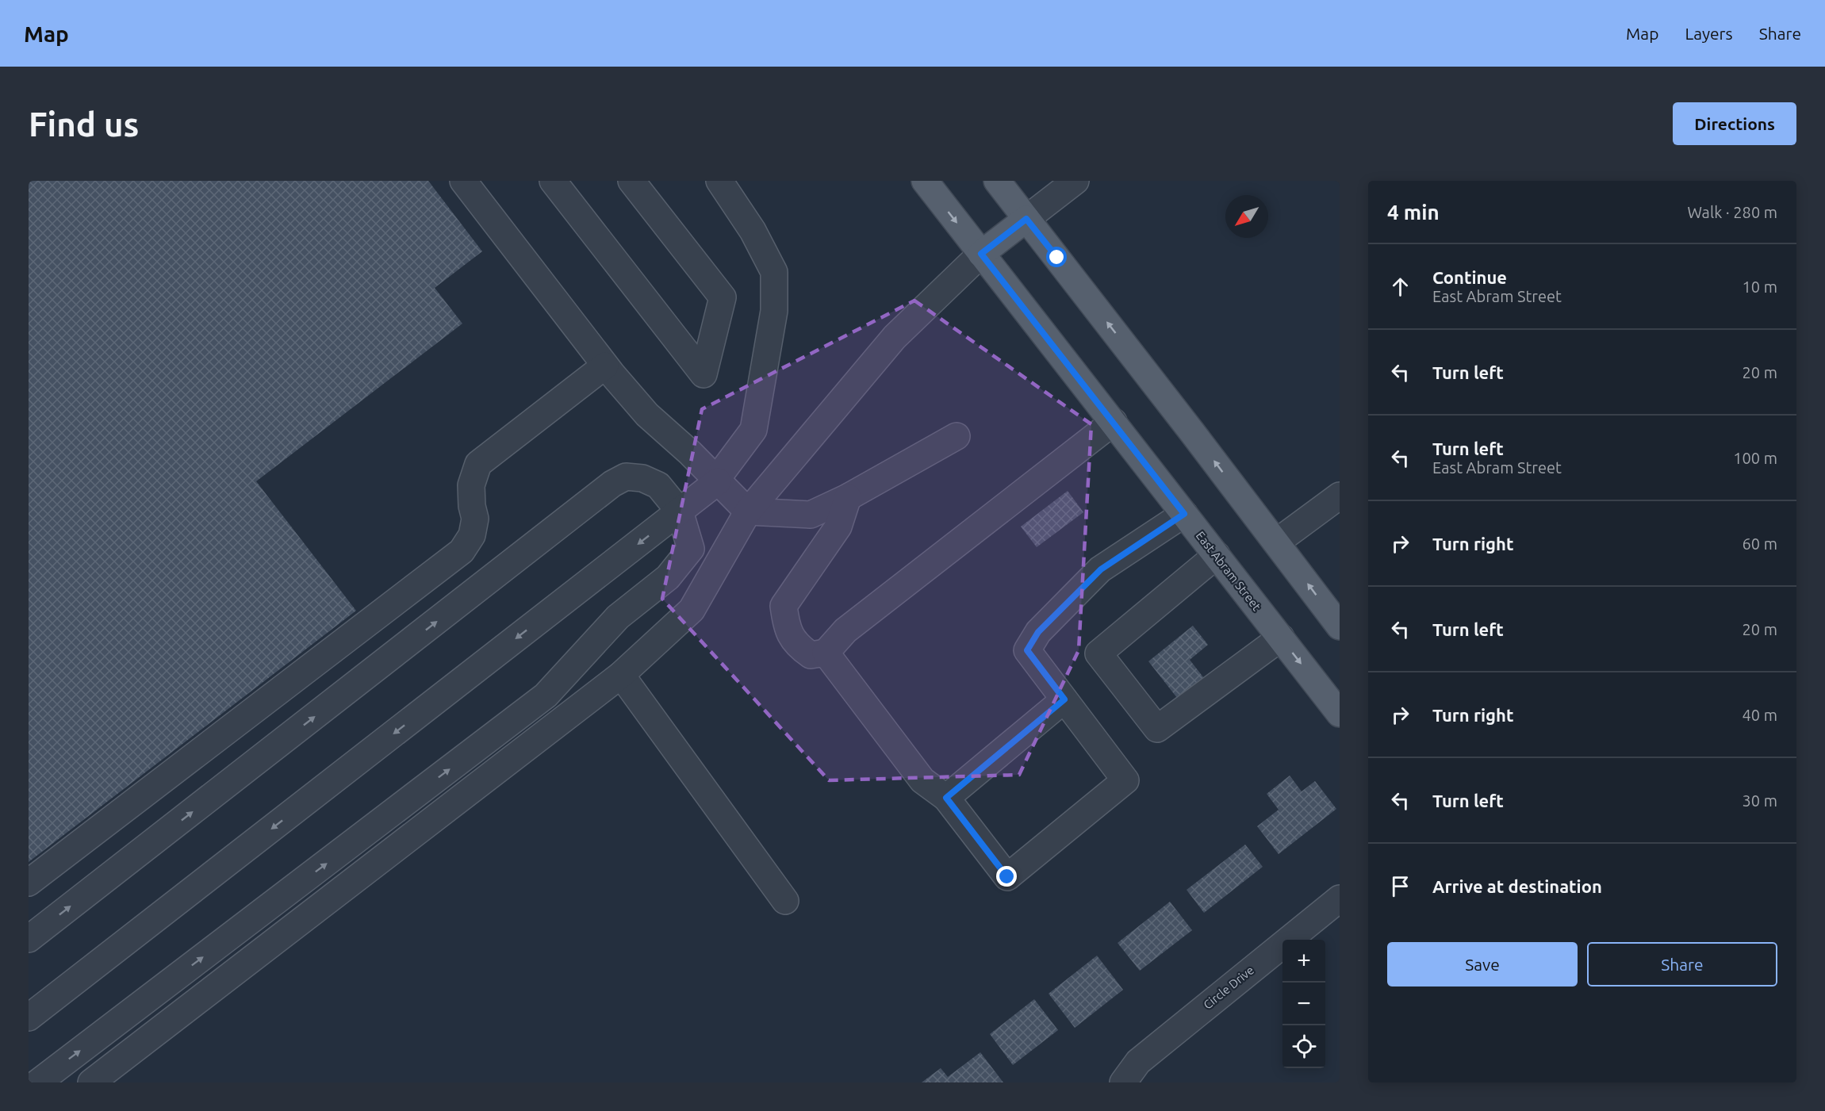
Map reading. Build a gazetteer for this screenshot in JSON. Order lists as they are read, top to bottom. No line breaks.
{"streets":{"main road":["East Abram Street"],"street":["Circle Drive"]},"north":"bottom left","page":{"header":"Map","nav":["Map","Layers","Share"],"buttons":["Directions",["Save","Share"]],"title":"Find us","heading":["4 min","Walk · 280 m"],"list":[["Continue","East Abram Street","10 m"],["Turn left","20 m"],["Turn left","East Abram Street","100 m"],["Turn right","60 m"],["Turn left","20 m"],["Turn right","40 m"],["Turn left","30 m"],"Arrive at destination"],"map_buttons":["+","−"]}}
